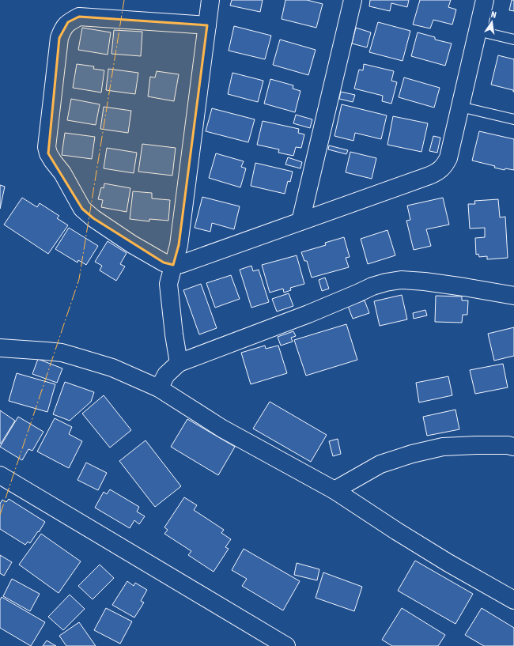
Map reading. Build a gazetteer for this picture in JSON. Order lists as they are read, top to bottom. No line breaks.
{"north":"top"}
